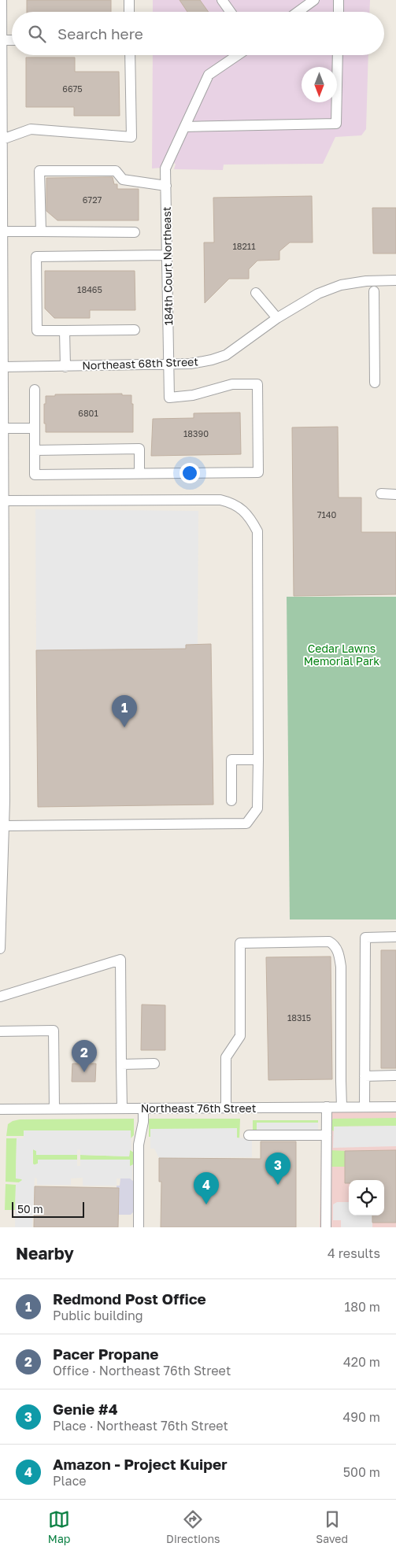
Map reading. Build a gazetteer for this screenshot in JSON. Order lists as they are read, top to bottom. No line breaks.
{"streets":{"street":["184th Court Northeast","Northeast 68th Street","Northeast 76th Street"]},"crossings":[["184th Court Northeast","Northeast 68th Street"]],"parks":["Cedar Lawns Memorial Park"],"house_numbers":["6675","6727","18211","18465","6801","18390","7140","18315"],"scale_bar":"50 m","north":"bottom","page":{"search":"Search here","pins":["1","2","3","4"],"scale":"50 m","heading":["Nearby","4 results"],"list":[{"mark":"1","name":"Redmond Post Office","note":"Public building","value":"180 m"},{"mark":"2","name":"Pacer Propane","note":"Office · Northeast 76th Street","value":"420 m"},{"mark":"3","name":"Genie #4","note":"Place · Northeast 76th Street","value":"490 m"},{"mark":"4","name":"Amazon - Project Kuiper","note":"Place","value":"500 m"}],"nav":["Map","Directions","Saved"]}}
